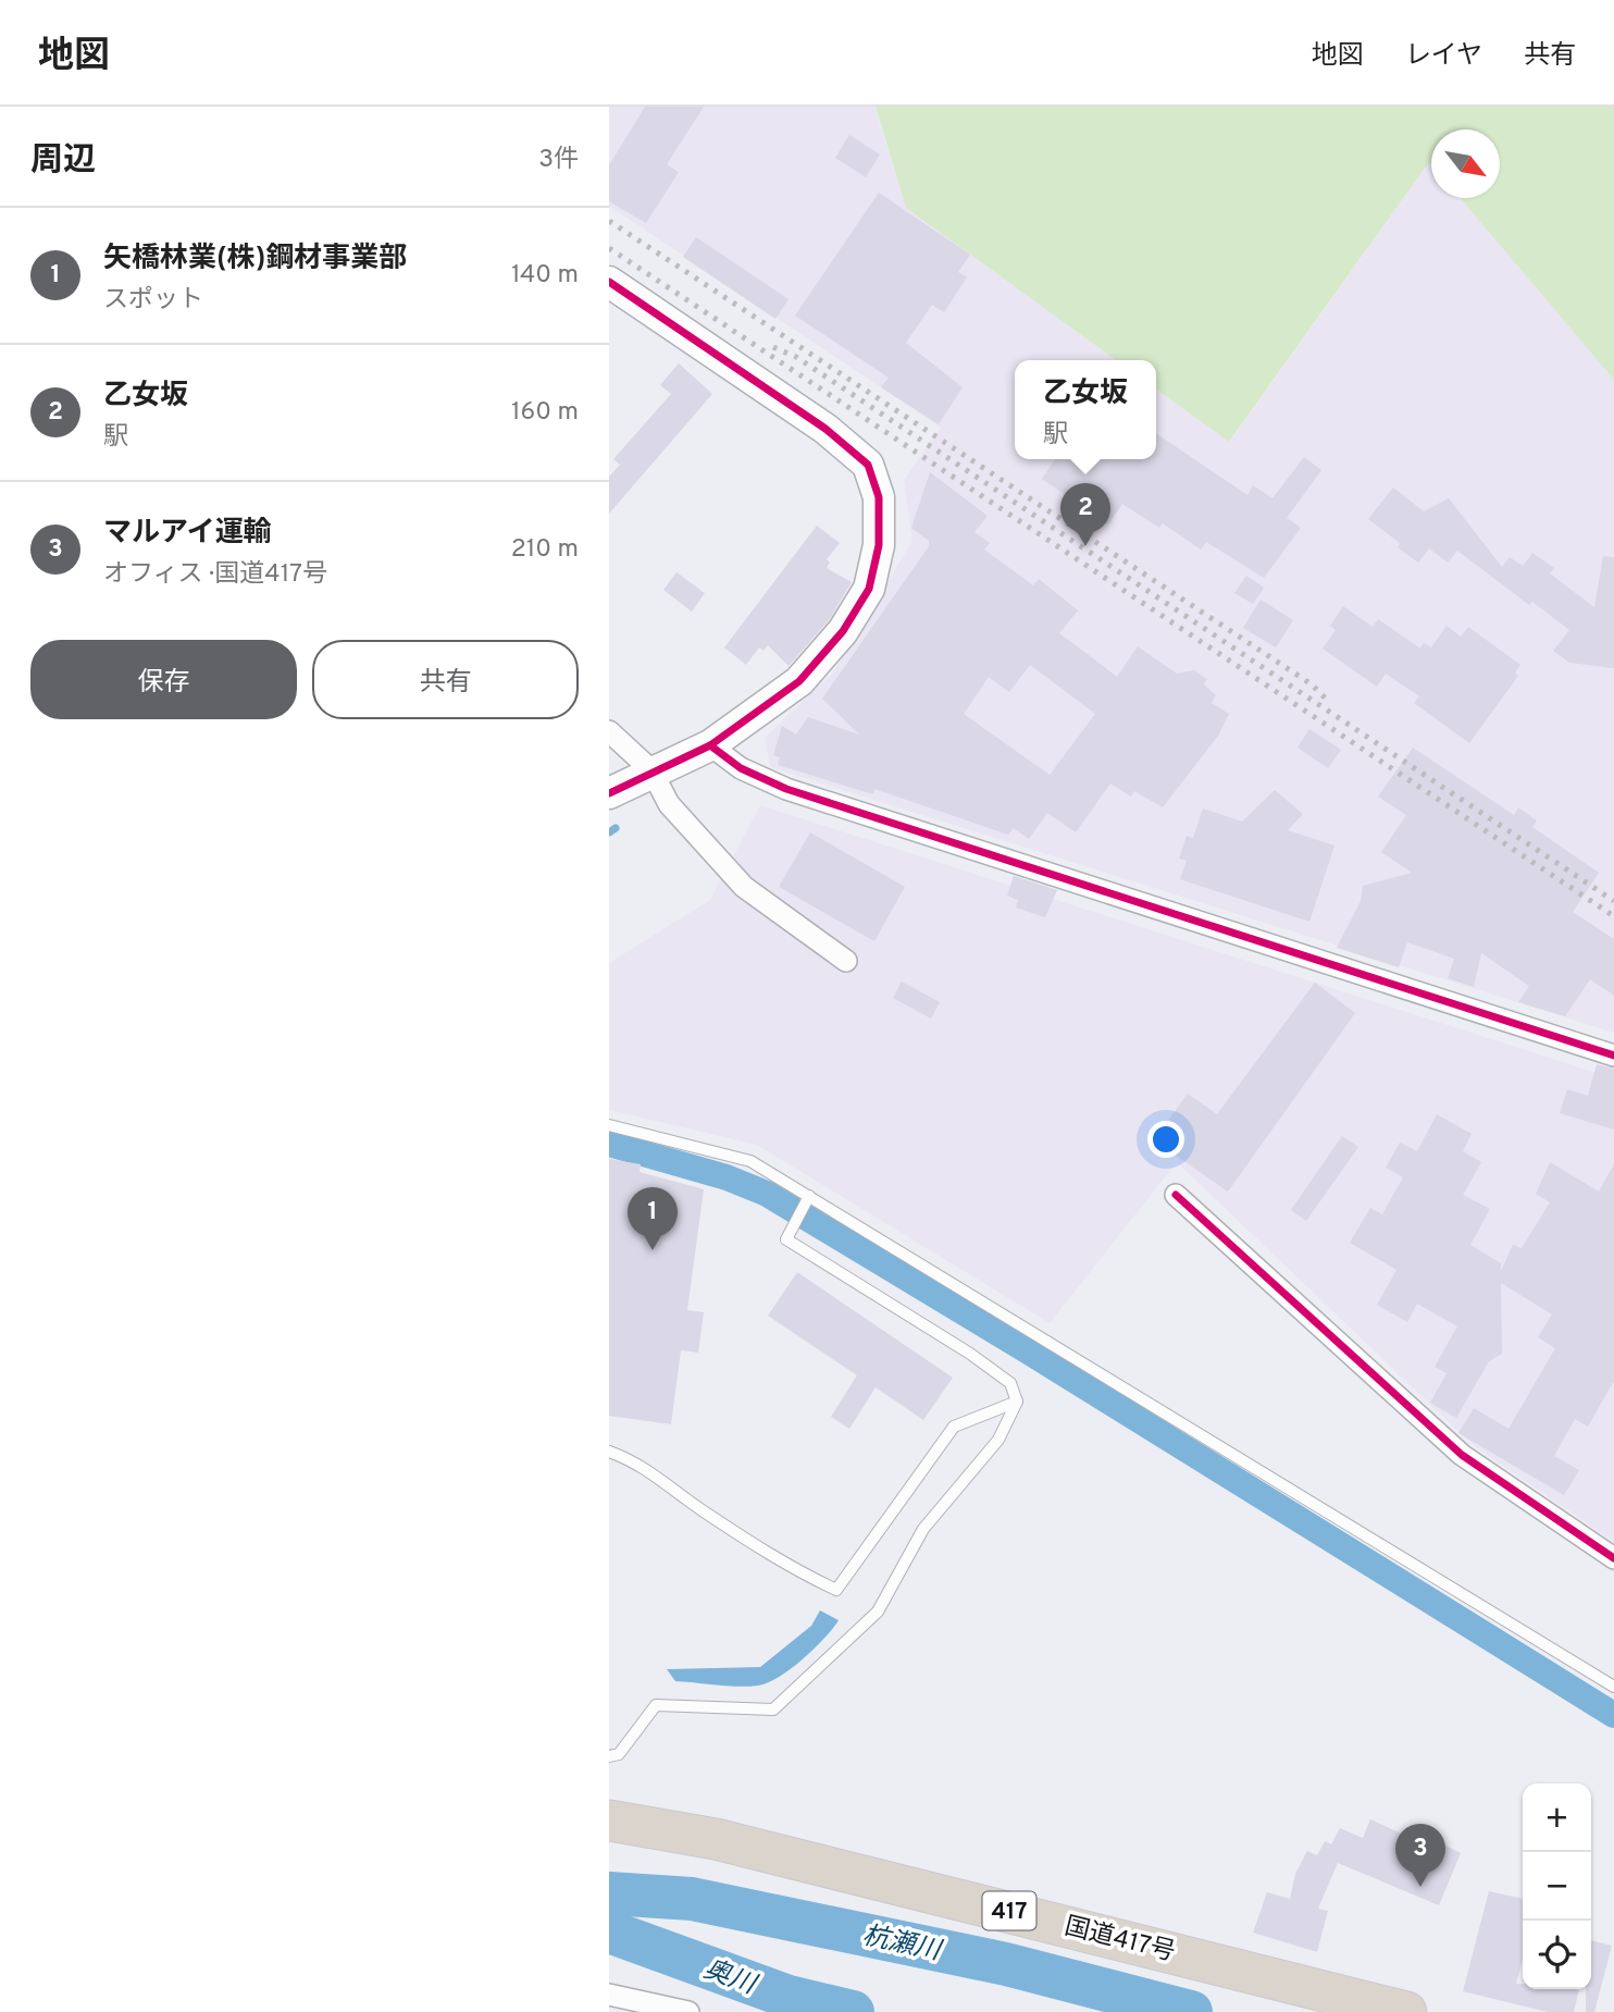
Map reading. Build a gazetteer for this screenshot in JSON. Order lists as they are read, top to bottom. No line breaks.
{"streets":{"highway":["417","国道417号"]},"water":["杭瀬川","奥川"],"north":"bottom right","page":{"header":"地図","nav":["地図","レイヤ","共有"],"heading":["周辺","3件"],"list":[{"mark":"1","name":"矢橋林業(株)鋼材事業部","note":"スポット","value":"140 m"},{"mark":"2","name":"乙女坂","note":"駅","value":"160 m"},{"mark":"3","name":"マルアイ運輸","note":"オフィス · 国道417号","value":"210 m"}],"popup":["乙女坂","駅"],"pins":["2","1","3"],"buttons":["保存","共有"],"map_buttons":["+","−"]}}
